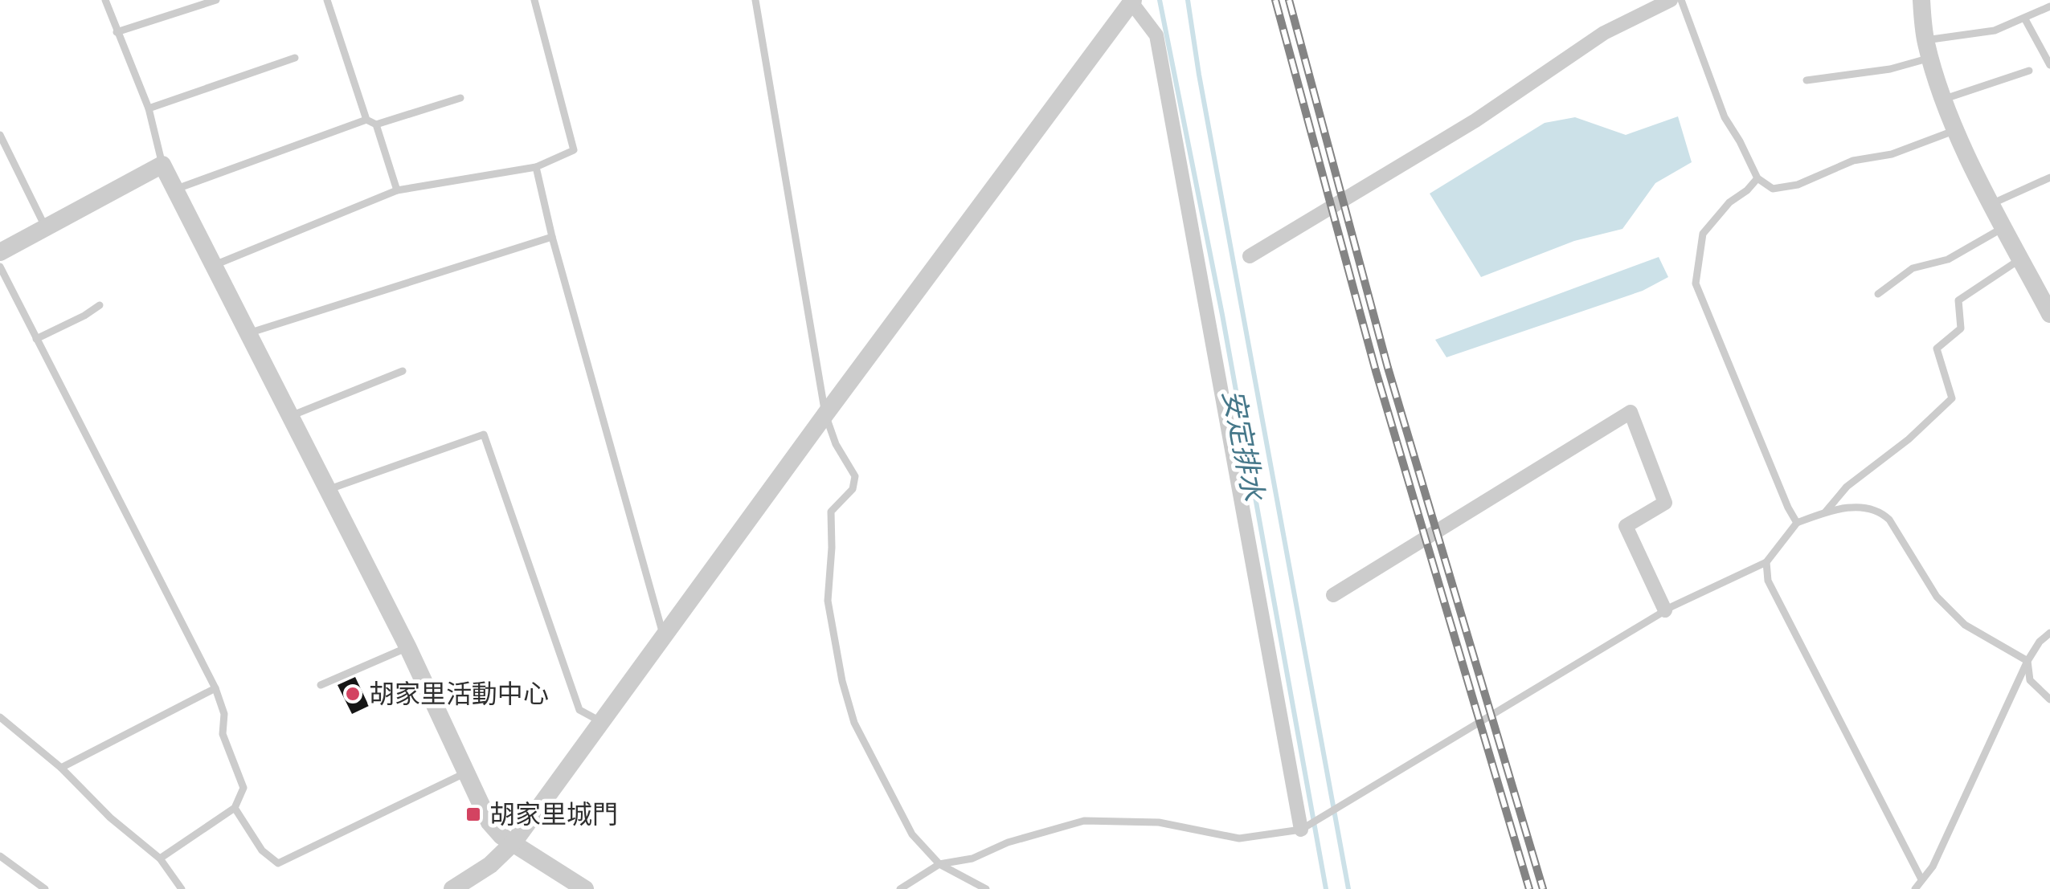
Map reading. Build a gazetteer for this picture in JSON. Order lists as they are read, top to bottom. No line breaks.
{"water":["安定排水"],"places":{"other":["胡家里活動中心"],"transit":["胡家里城門"]}}
